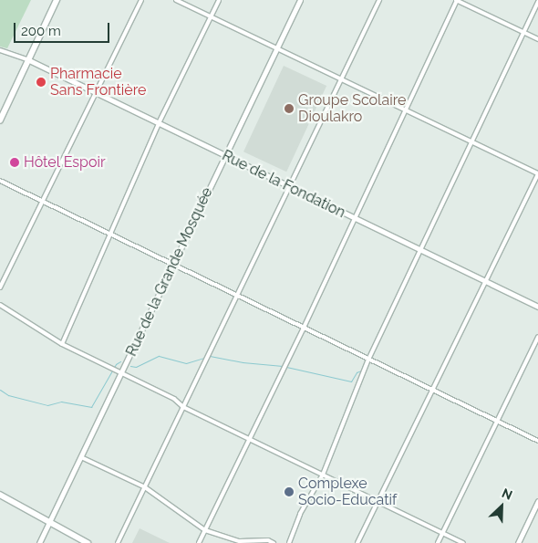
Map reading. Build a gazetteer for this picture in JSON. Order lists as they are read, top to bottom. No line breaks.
{"streets":{"street":["Rue de la Fondation","Rue de la Grande Mosquée"]},"crossings":[["Rue de la Fondation","Rue de la Grande Mosquée"]],"places":["Pharmacie Sans Frontière","Groupe Scolaire Dioulakro","Hôtel Espoir","Complexe Socio-Educatif"],"scale_bar":"200 m","north":"top right"}
